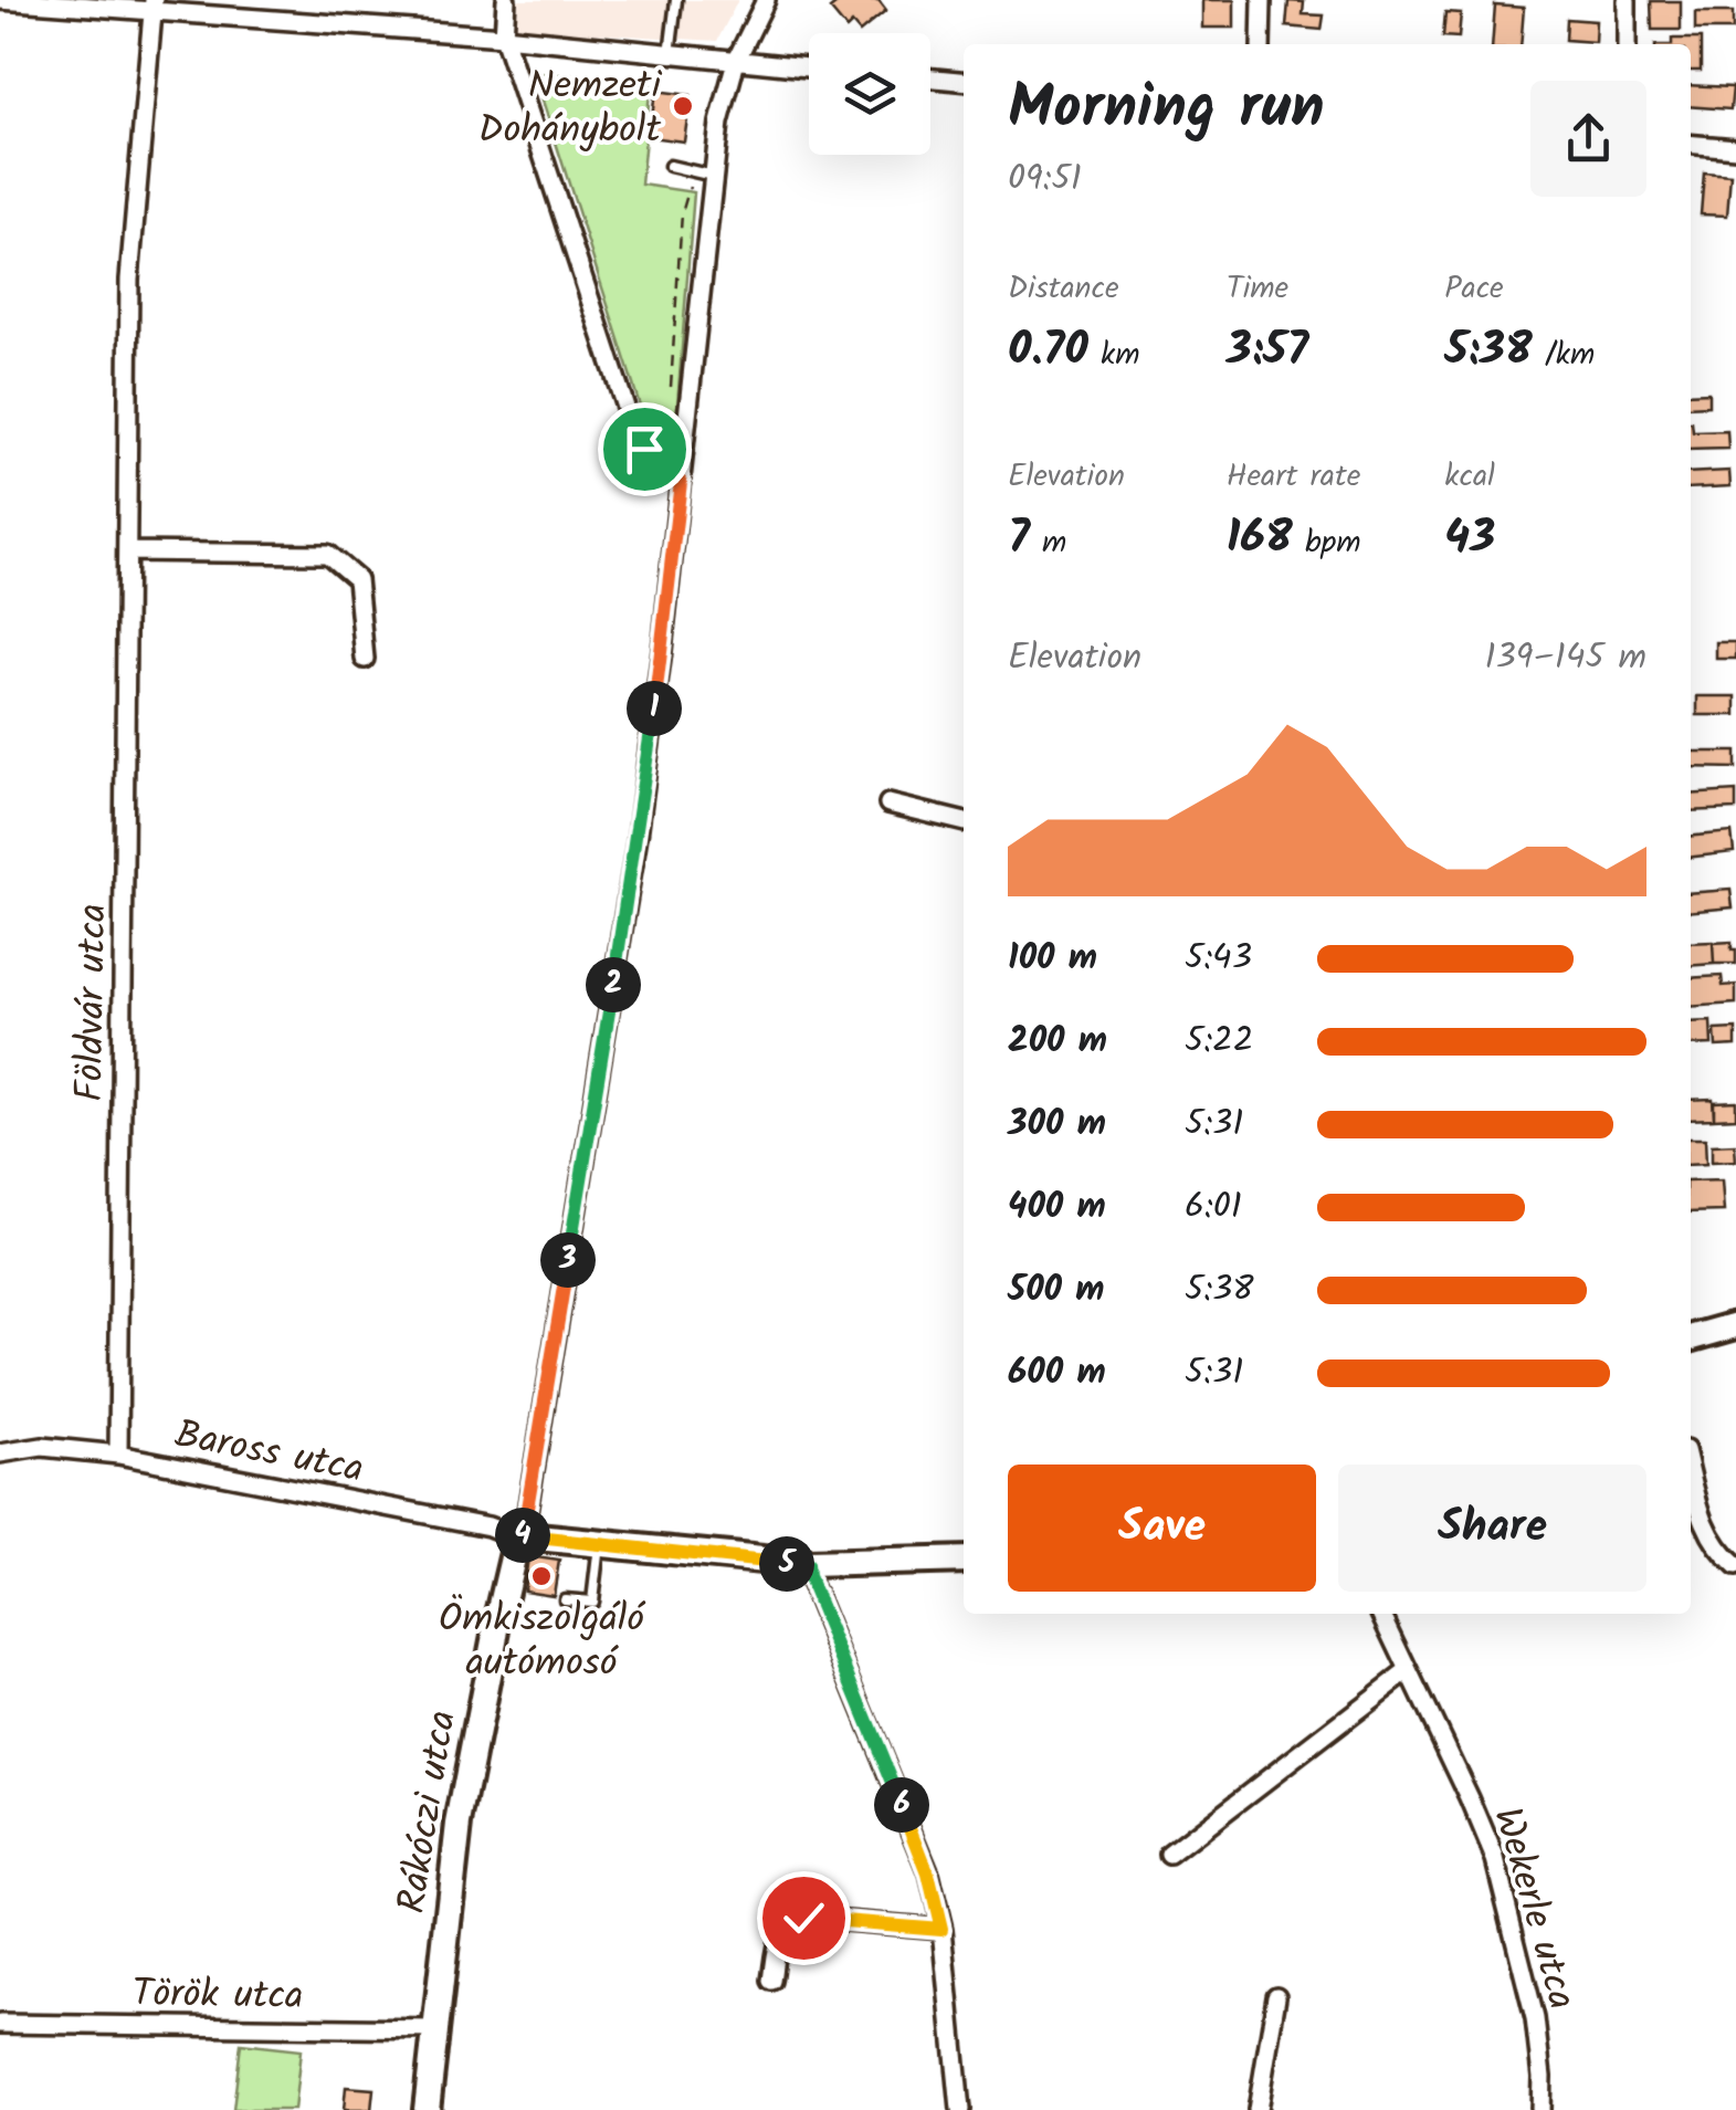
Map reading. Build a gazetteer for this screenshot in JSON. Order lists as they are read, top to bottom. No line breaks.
{"streets":{"main road":["Rákóczi utca"],"street":["Földvár utca","Baross utca","Wekerle utca","Török utca"]},"crossings":[["Földvár utca","Baross utca"],["Baross utca","Rákóczi utca"],["Rákóczi utca","Török utca"]],"places":["Nemzeti Dohánybolt","Ömkiszolgáló autómosó"],"page":{"heading":["Morning run","09:51"],"stats":[["Distance","0.70 km"],["Time","3:57"],["Pace","5:38 /km"],["Elevation","7 m"],["Heart rate","168 bpm"],["kcal","43"]],"chart":["Elevation","139–145 m"],"pins":["1","2","3","4","5","6"],"list":[{"name":"100 m","note":"5:43"},{"name":"200 m","note":"5:22"},{"name":"300 m","note":"5:31"},{"name":"400 m","note":"6:01"},{"name":"500 m","note":"5:38"},{"name":"600 m","note":"5:31"}],"buttons":["Save","Share"]}}
